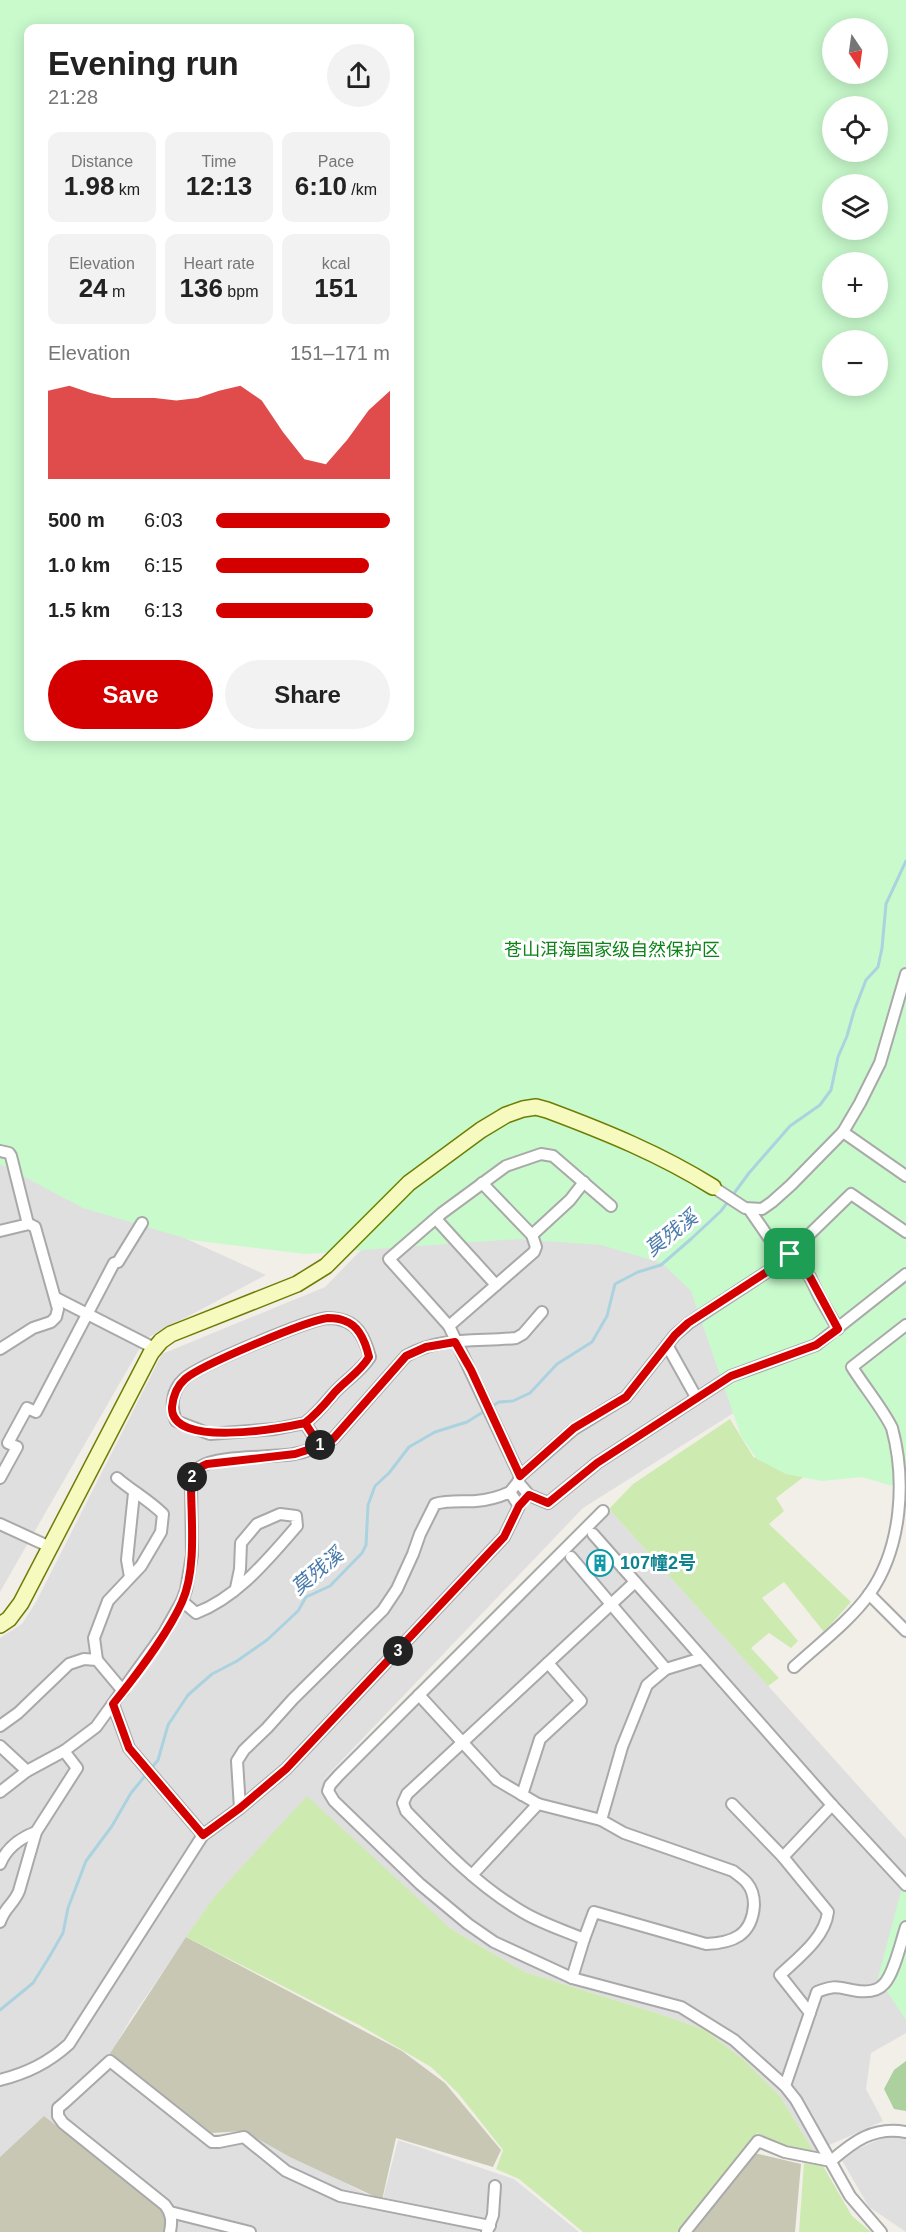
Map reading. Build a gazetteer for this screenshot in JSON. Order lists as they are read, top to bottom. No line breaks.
{"water":["莫残溪"],"parks":["苍山洱海国家级自然保护区"],"places":{"building":["107幢2号"]},"north":"bottom","page":{"map_buttons":["+","−"],"heading":["Evening run","21:28"],"stats":[["Distance","1.98 km"],["Time","12:13"],["Pace","6:10 /km"],["Elevation","24 m"],["Heart rate","136 bpm"],["kcal","151"]],"chart":["Elevation","151–171 m"],"list":[{"name":"500 m","note":"6:03"},{"name":"1.0 km","note":"6:15"},{"name":"1.5 km","note":"6:13"}],"buttons":["Save","Share"],"pins":["1","2","3"]}}
